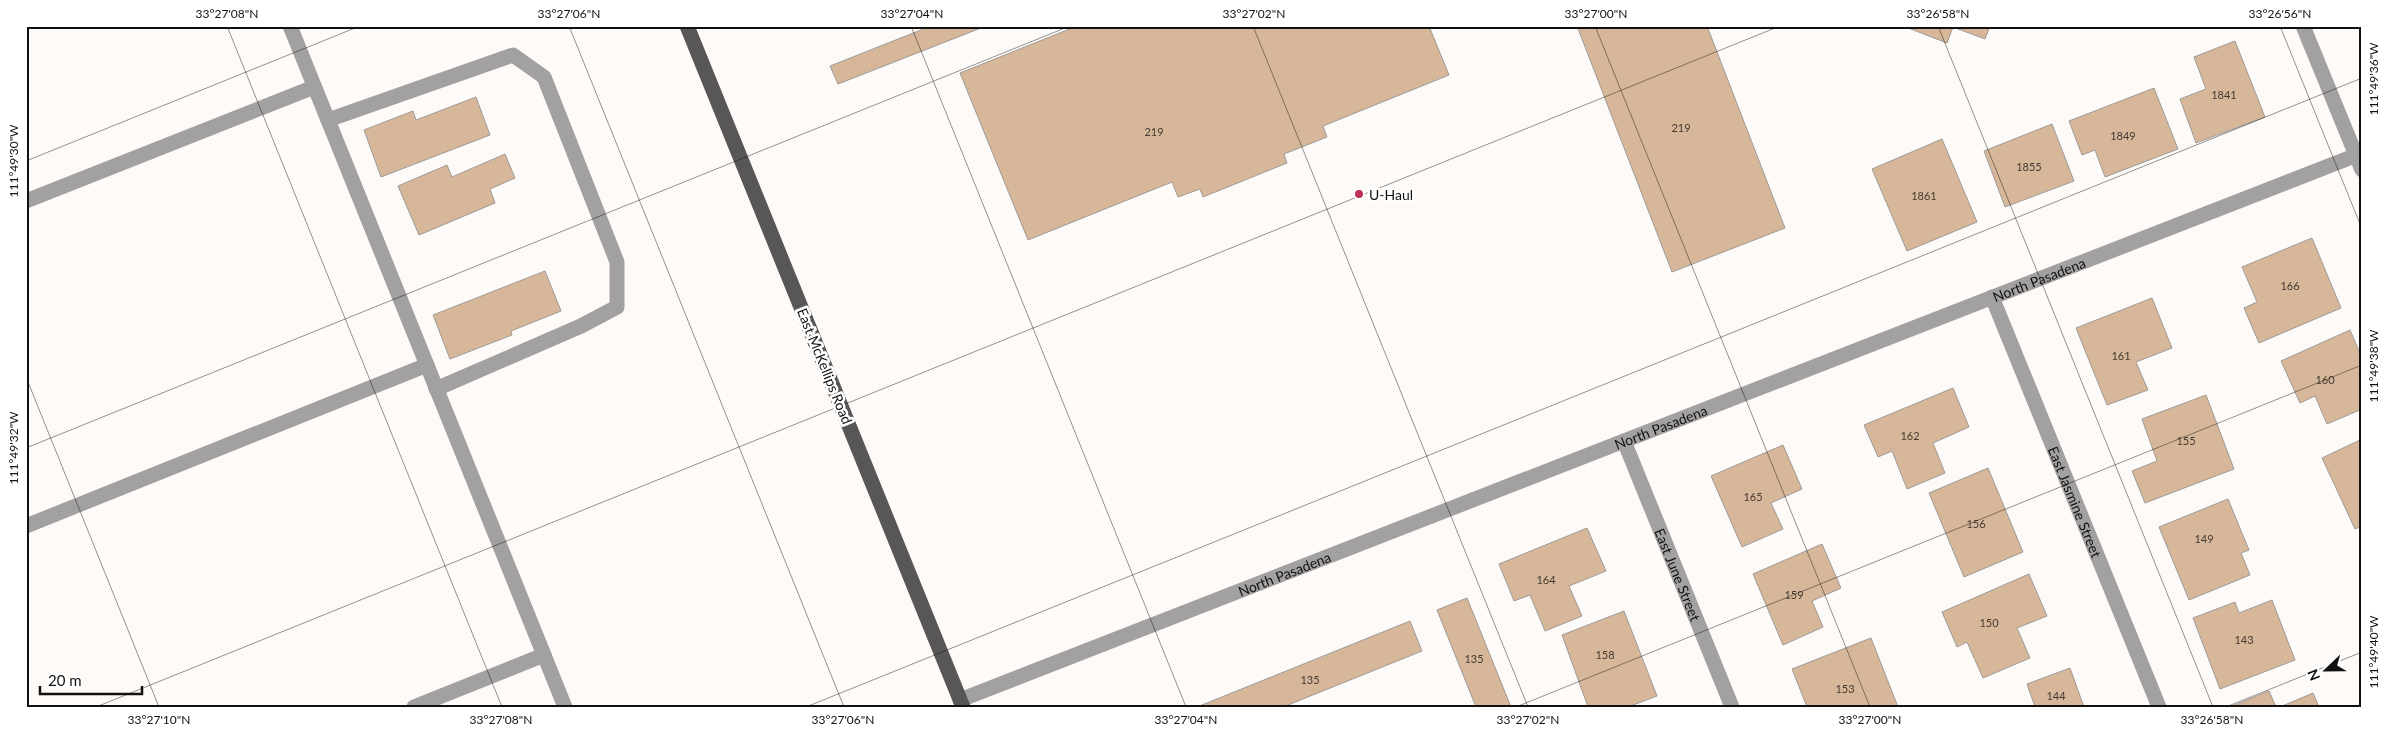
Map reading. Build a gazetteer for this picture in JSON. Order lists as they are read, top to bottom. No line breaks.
{"streets":{"main road":["East McKellips Road"],"street":["North Pasadena","East Jasmine Street","East June Street"]},"crossings":[["North Pasadena","East McKellips Road"],["North Pasadena","East Jasmine Street"],["North Pasadena","East June Street"]],"places":["U-Haul"],"house_numbers":["1841","219","219","1849","1855","1861","166","161","160","162","155","165","156","149","164","159","150","143","158","135","135","153","144"],"scale_bar":"20 m","north":"left","coordinates":["33°27'08\"N","33°27'06\"N","33°27'04\"N","33°27'02\"N","33°27'00\"N","33°26'58\"N","33°26'56\"N","111°49'36\"W","111°49'30\"W","111°49'38\"W","111°49'32\"W","111°49'40\"W","33°27'10\"N"]}
